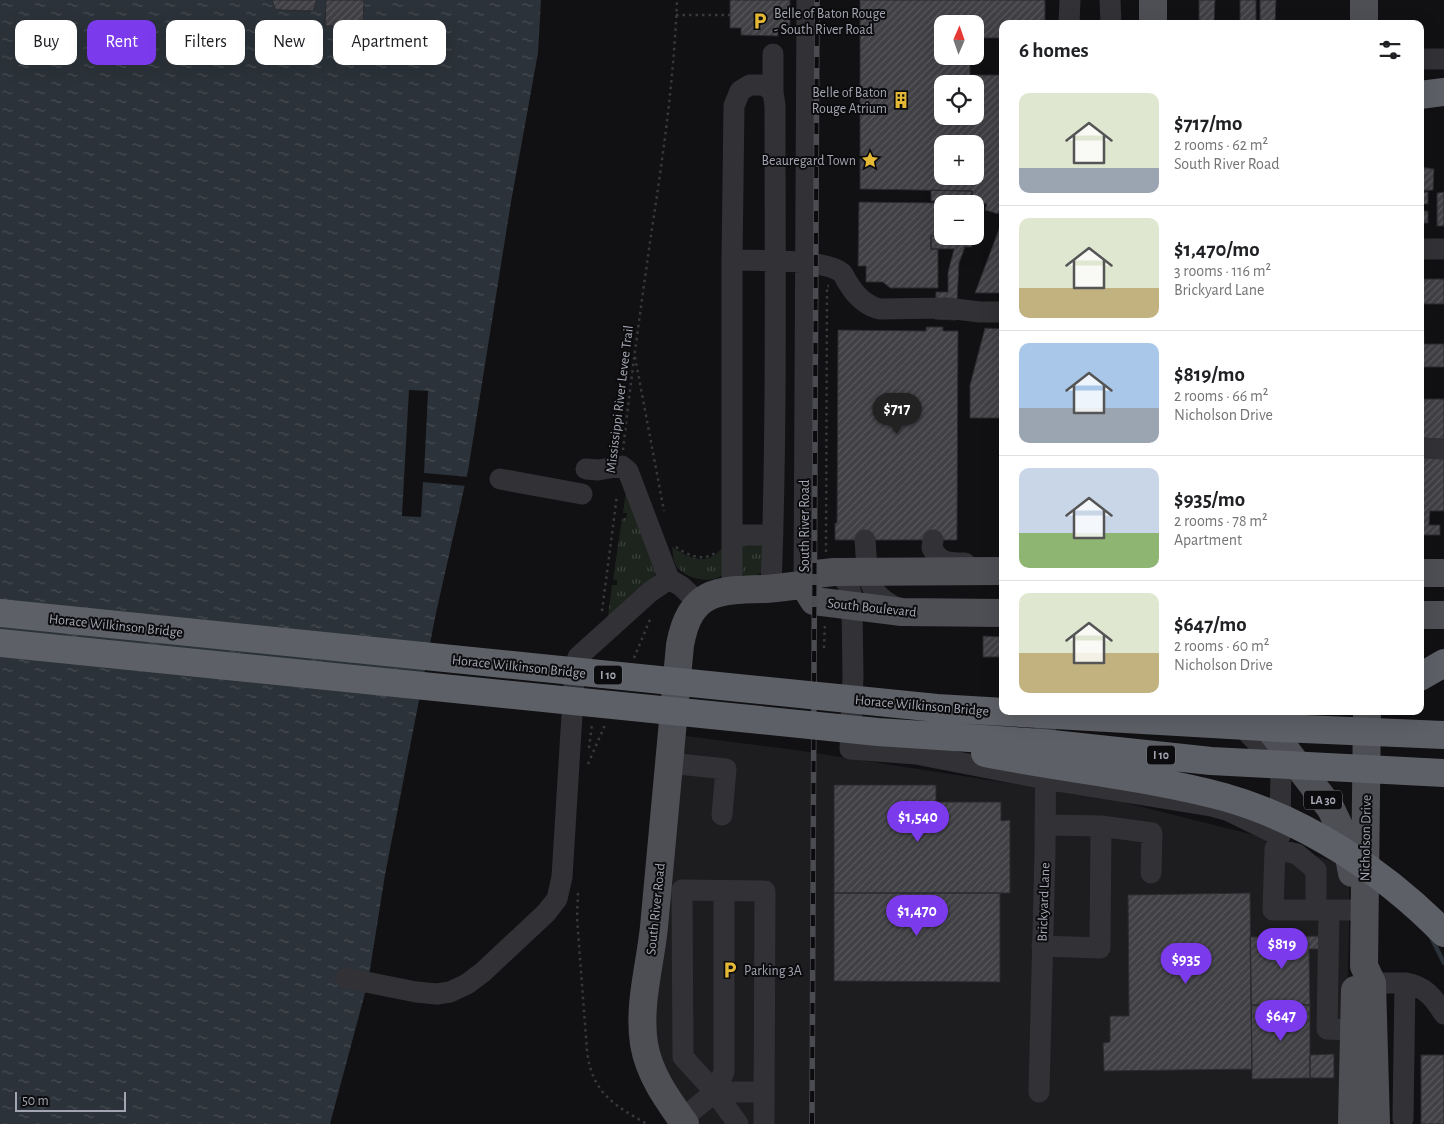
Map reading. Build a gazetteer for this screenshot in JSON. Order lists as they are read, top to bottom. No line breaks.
{"streets":{"highway":["Horace Wilkinson Bridge","I 10"],"main road":["South River Road","South Boulevard","LA 30","Nicholson Drive"],"street":["Brickyard Lane"],"path":["Mississippi River Levee Trail"]},"crossings":[["South River Road","South Boulevard"],["Horace Wilkinson Bridge","I 10"],["LA 30","Nicholson Drive"]],"places":{"parking":["Belle of Baton Rouge - South River Road","Parking 3A"],"building":["Belle of Baton Rouge Atrium"],"place":["Beauregard Town"]},"scale_bar":"50 m","north":"top","page":{"map_buttons":["+","−"],"chip":["Buy","Rent","Filters","New","Apartment"],"heading":"6 homes","list":[{"name":"$717/mo","note":"2 rooms · 62 m² · South River Road"},{"name":"$1,470/mo","note":"3 rooms · 116 m² · Brickyard Lane"},{"name":"$819/mo","note":"2 rooms · 66 m² · Nicholson Drive"},{"name":"$935/mo","note":"2 rooms · 78 m² · Apartment"},{"name":"$647/mo","note":"2 rooms · 60 m² · Nicholson Drive"}],"price":["$717","$1,540","$1,470","$819","$935","$647"],"scale":"50 m"}}
